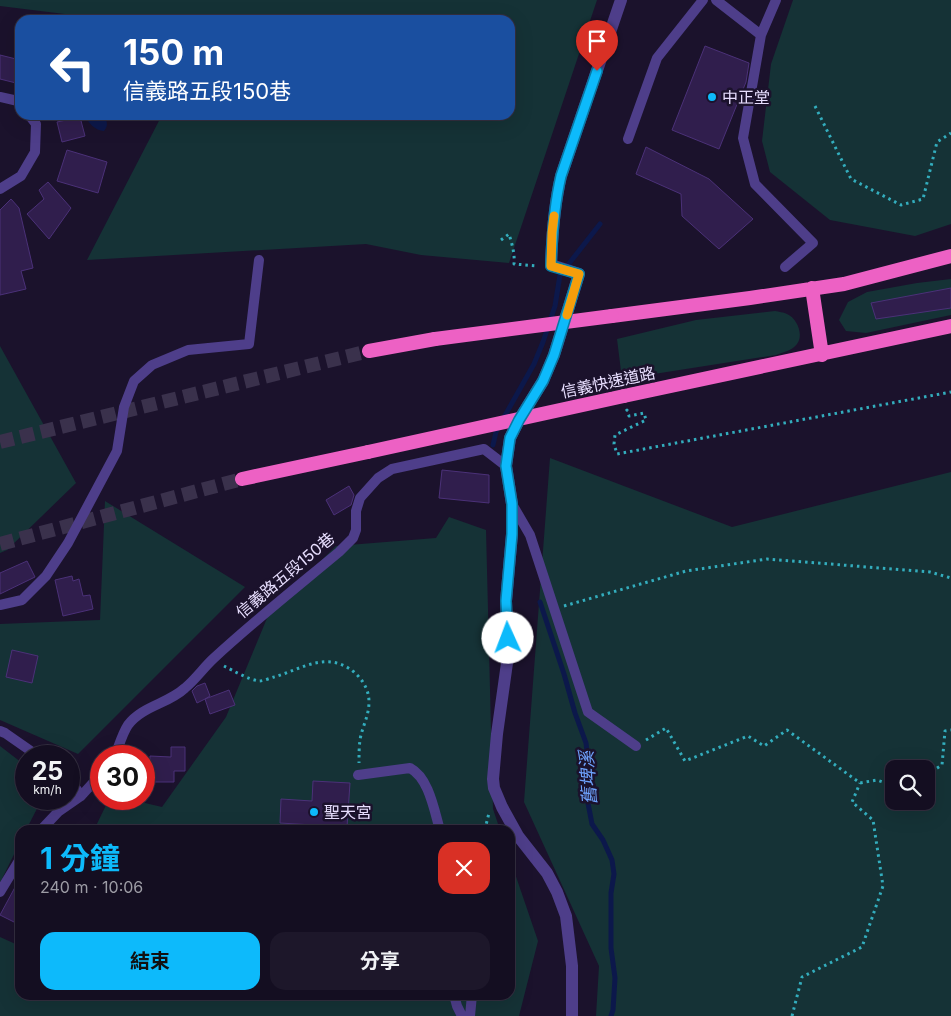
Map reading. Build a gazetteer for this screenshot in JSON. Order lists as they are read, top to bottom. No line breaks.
{"streets":{"highway":["信義快速道路"],"lane":["信義路五段150巷"]},"water":["舊埤溪"],"places":["中正堂","聖天宮"],"page":{"turn":["150 m","信義路五段150巷"],"speed":"25 km/h","limit":"30","heading":["1 分鐘","240 m · 10:06"],"buttons":["結束","分享"]}}
